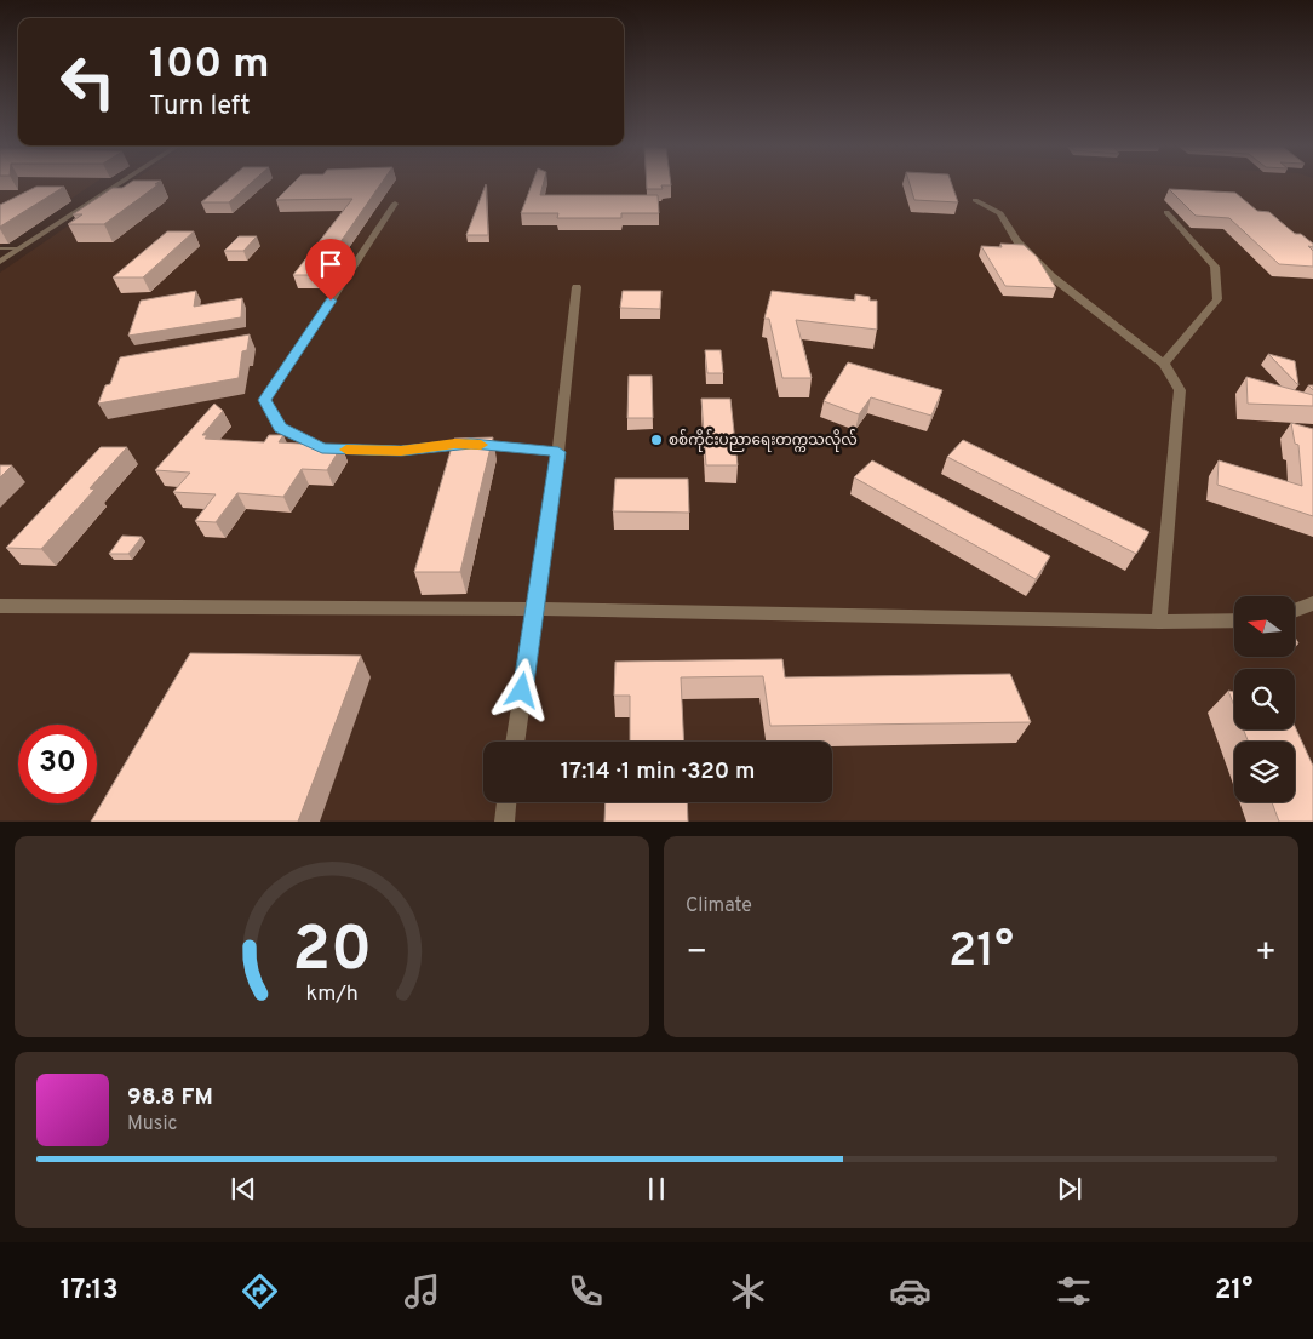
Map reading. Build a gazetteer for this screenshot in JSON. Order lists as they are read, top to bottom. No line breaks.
{"places":["စစ်ကိုင်းပညာရေးတက္ကသလိုလ်"],"north":"left","page":{"turn":["100 m","Turn left"],"limit":"30","trip":"17:14 · 1 min · 320 m","tile":"Climate","heat":["−","21°","+"],"song":["98.8 FM","Music"],"tabs":["17:13","21°"],"gauge":["20","km/h"]}}
